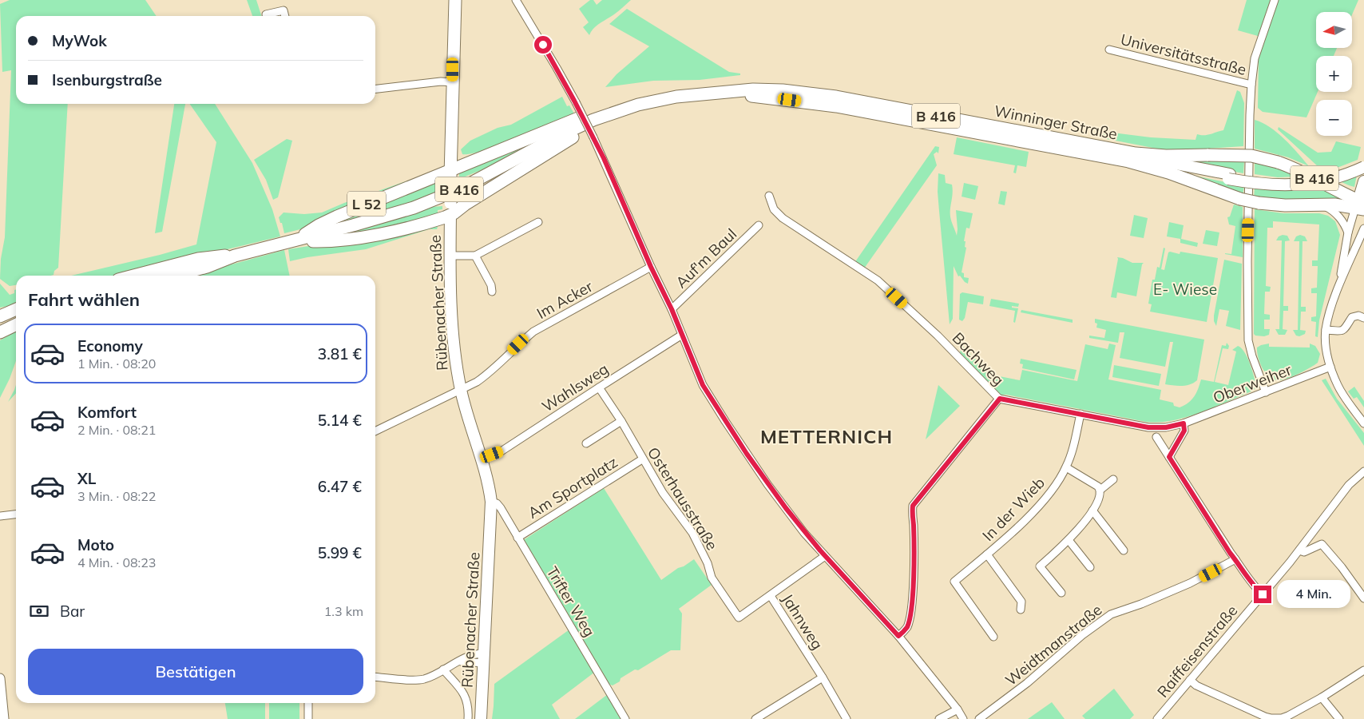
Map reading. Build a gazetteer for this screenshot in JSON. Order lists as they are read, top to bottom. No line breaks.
{"streets":{"main road":["B 416","Winninger Straße","L 52","Rübenacher Straße"],"street":["Universitätsstraße","Auf'm Baul","Im Acker","Bachweg","Oberweiher","Wahlsweg","Am Sportplatz","Osterhausstraße","In der Wieb","Trifter Weg","Jahnweg","Weidtmanstraße","Raiffeisenstraße"]},"crossings":[["Universitätsstraße","Oberweiher"],["B 416","Winninger Straße"],["B 416","L 52"],["B 416","Rübenacher Straße"],["L 52","Rübenacher Straße"],["Im Acker","Rübenacher Straße"],["Rübenacher Straße","Wahlsweg"],["Rübenacher Straße","Trifter Weg"],["Bachweg","Oberweiher"],["Oberweiher","In der Wieb"],["Wahlsweg","Osterhausstraße"],["Am Sportplatz","Osterhausstraße"],["Am Sportplatz","Trifter Weg"],["Osterhausstraße","Jahnweg"]],"districts":["METTERNICH"],"parks":["E- Wiese"],"north":"left","page":{"map_buttons":["+","−"],"banner":["MyWok","Isenburgstraße"],"heading":"Fahrt wählen","list":[{"name":"Economy","note":"1 Min. · 08:20","value":"3.81 €"},{"name":"Komfort","note":"2 Min. · 08:21","value":"5.14 €"},{"name":"XL","note":"3 Min. · 08:22","value":"6.47 €"},{"name":"Moto","note":"4 Min. · 08:23","value":"5.99 €"}],"bubble":"4 Min.","pay":["Bar","1.3 km"],"buttons":"Bestätigen"}}
